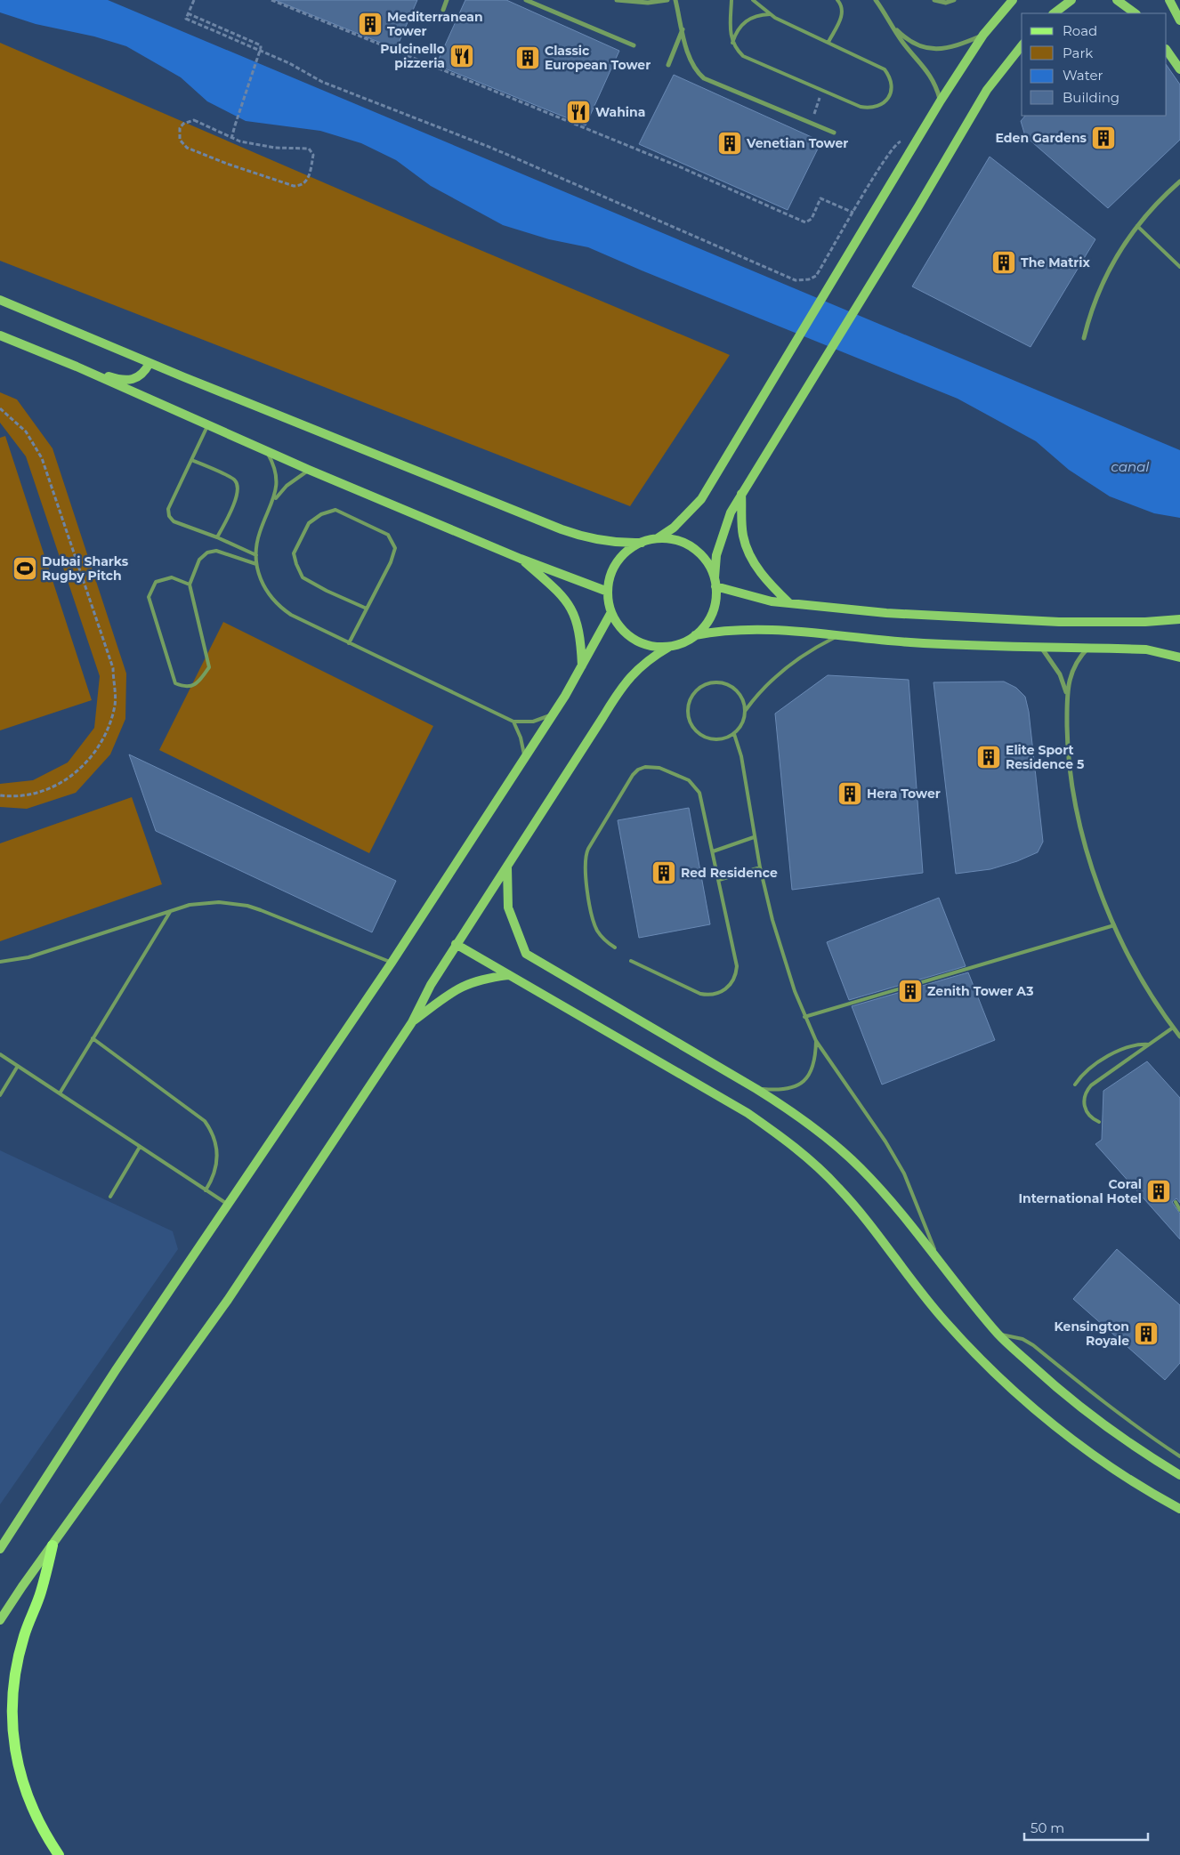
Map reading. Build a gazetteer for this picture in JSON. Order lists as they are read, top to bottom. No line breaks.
{"water":["canal"],"places":{"building":["Mediterranean Tower","Classic European Tower","Eden Gardens","Venetian Tower","The Matrix","Elite Sport Residence 5","Hera Tower","Red Residence","Zenith Tower A3","Coral International Hotel","Kensington Royale"],"restaurant":["Pulcinello pizzeria","Wahina"],"sports":["Dubai Sharks Rugby Pitch"]},"legend":["Road","Park","Water","Building"],"scale_bar":"50 m"}
